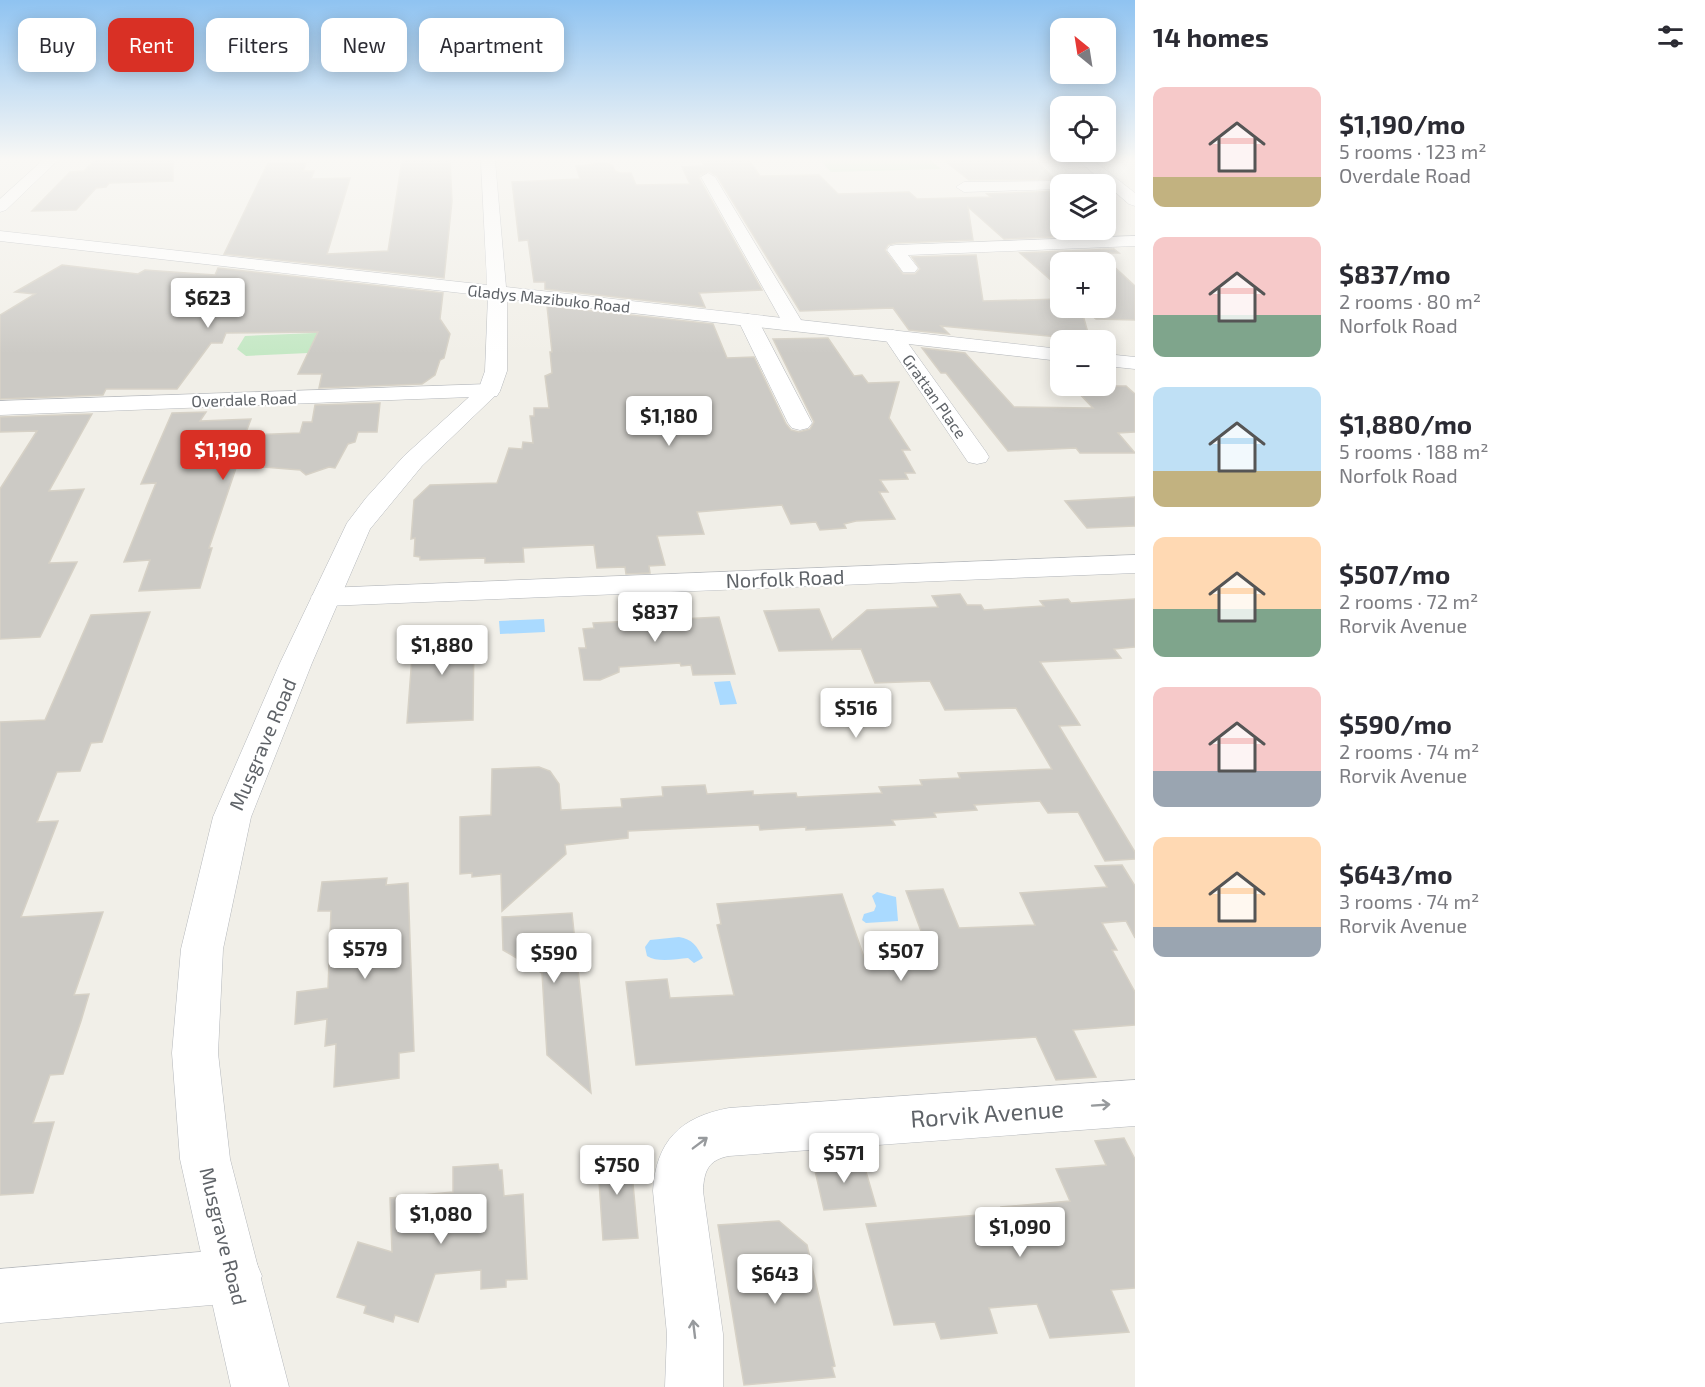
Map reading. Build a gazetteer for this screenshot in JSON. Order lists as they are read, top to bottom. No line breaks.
{"streets":{"street":["Gladys Mazibuko Road","Grattan Place","Overdale Road","Norfolk Road","Musgrave Road","Rorvik Avenue"]},"crossings":[["Gladys Mazibuko Road","Grattan Place"],["Overdale Road","Musgrave Road"],["Norfolk Road","Musgrave Road"]],"north":"top left","page":{"heading":"14 homes","map_buttons":["+","−"],"chip":["Buy","Rent","Filters","New","Apartment"],"list":[{"name":"$1,190/mo","note":"5 rooms · 123 m² · Overdale Road"},{"name":"$837/mo","note":"2 rooms · 80 m² · Norfolk Road"},{"name":"$1,880/mo","note":"5 rooms · 188 m² · Norfolk Road"},{"name":"$507/mo","note":"2 rooms · 72 m² · Rorvik Avenue"},{"name":"$590/mo","note":"2 rooms · 74 m² · Rorvik Avenue"},{"name":"$643/mo","note":"3 rooms · 74 m² · Rorvik Avenue"}],"price":["$623","$1,180","$1,190","$837","$1,880","$516","$579","$507","$590","$571","$750","$1,080","$1,090","$643"]}}
